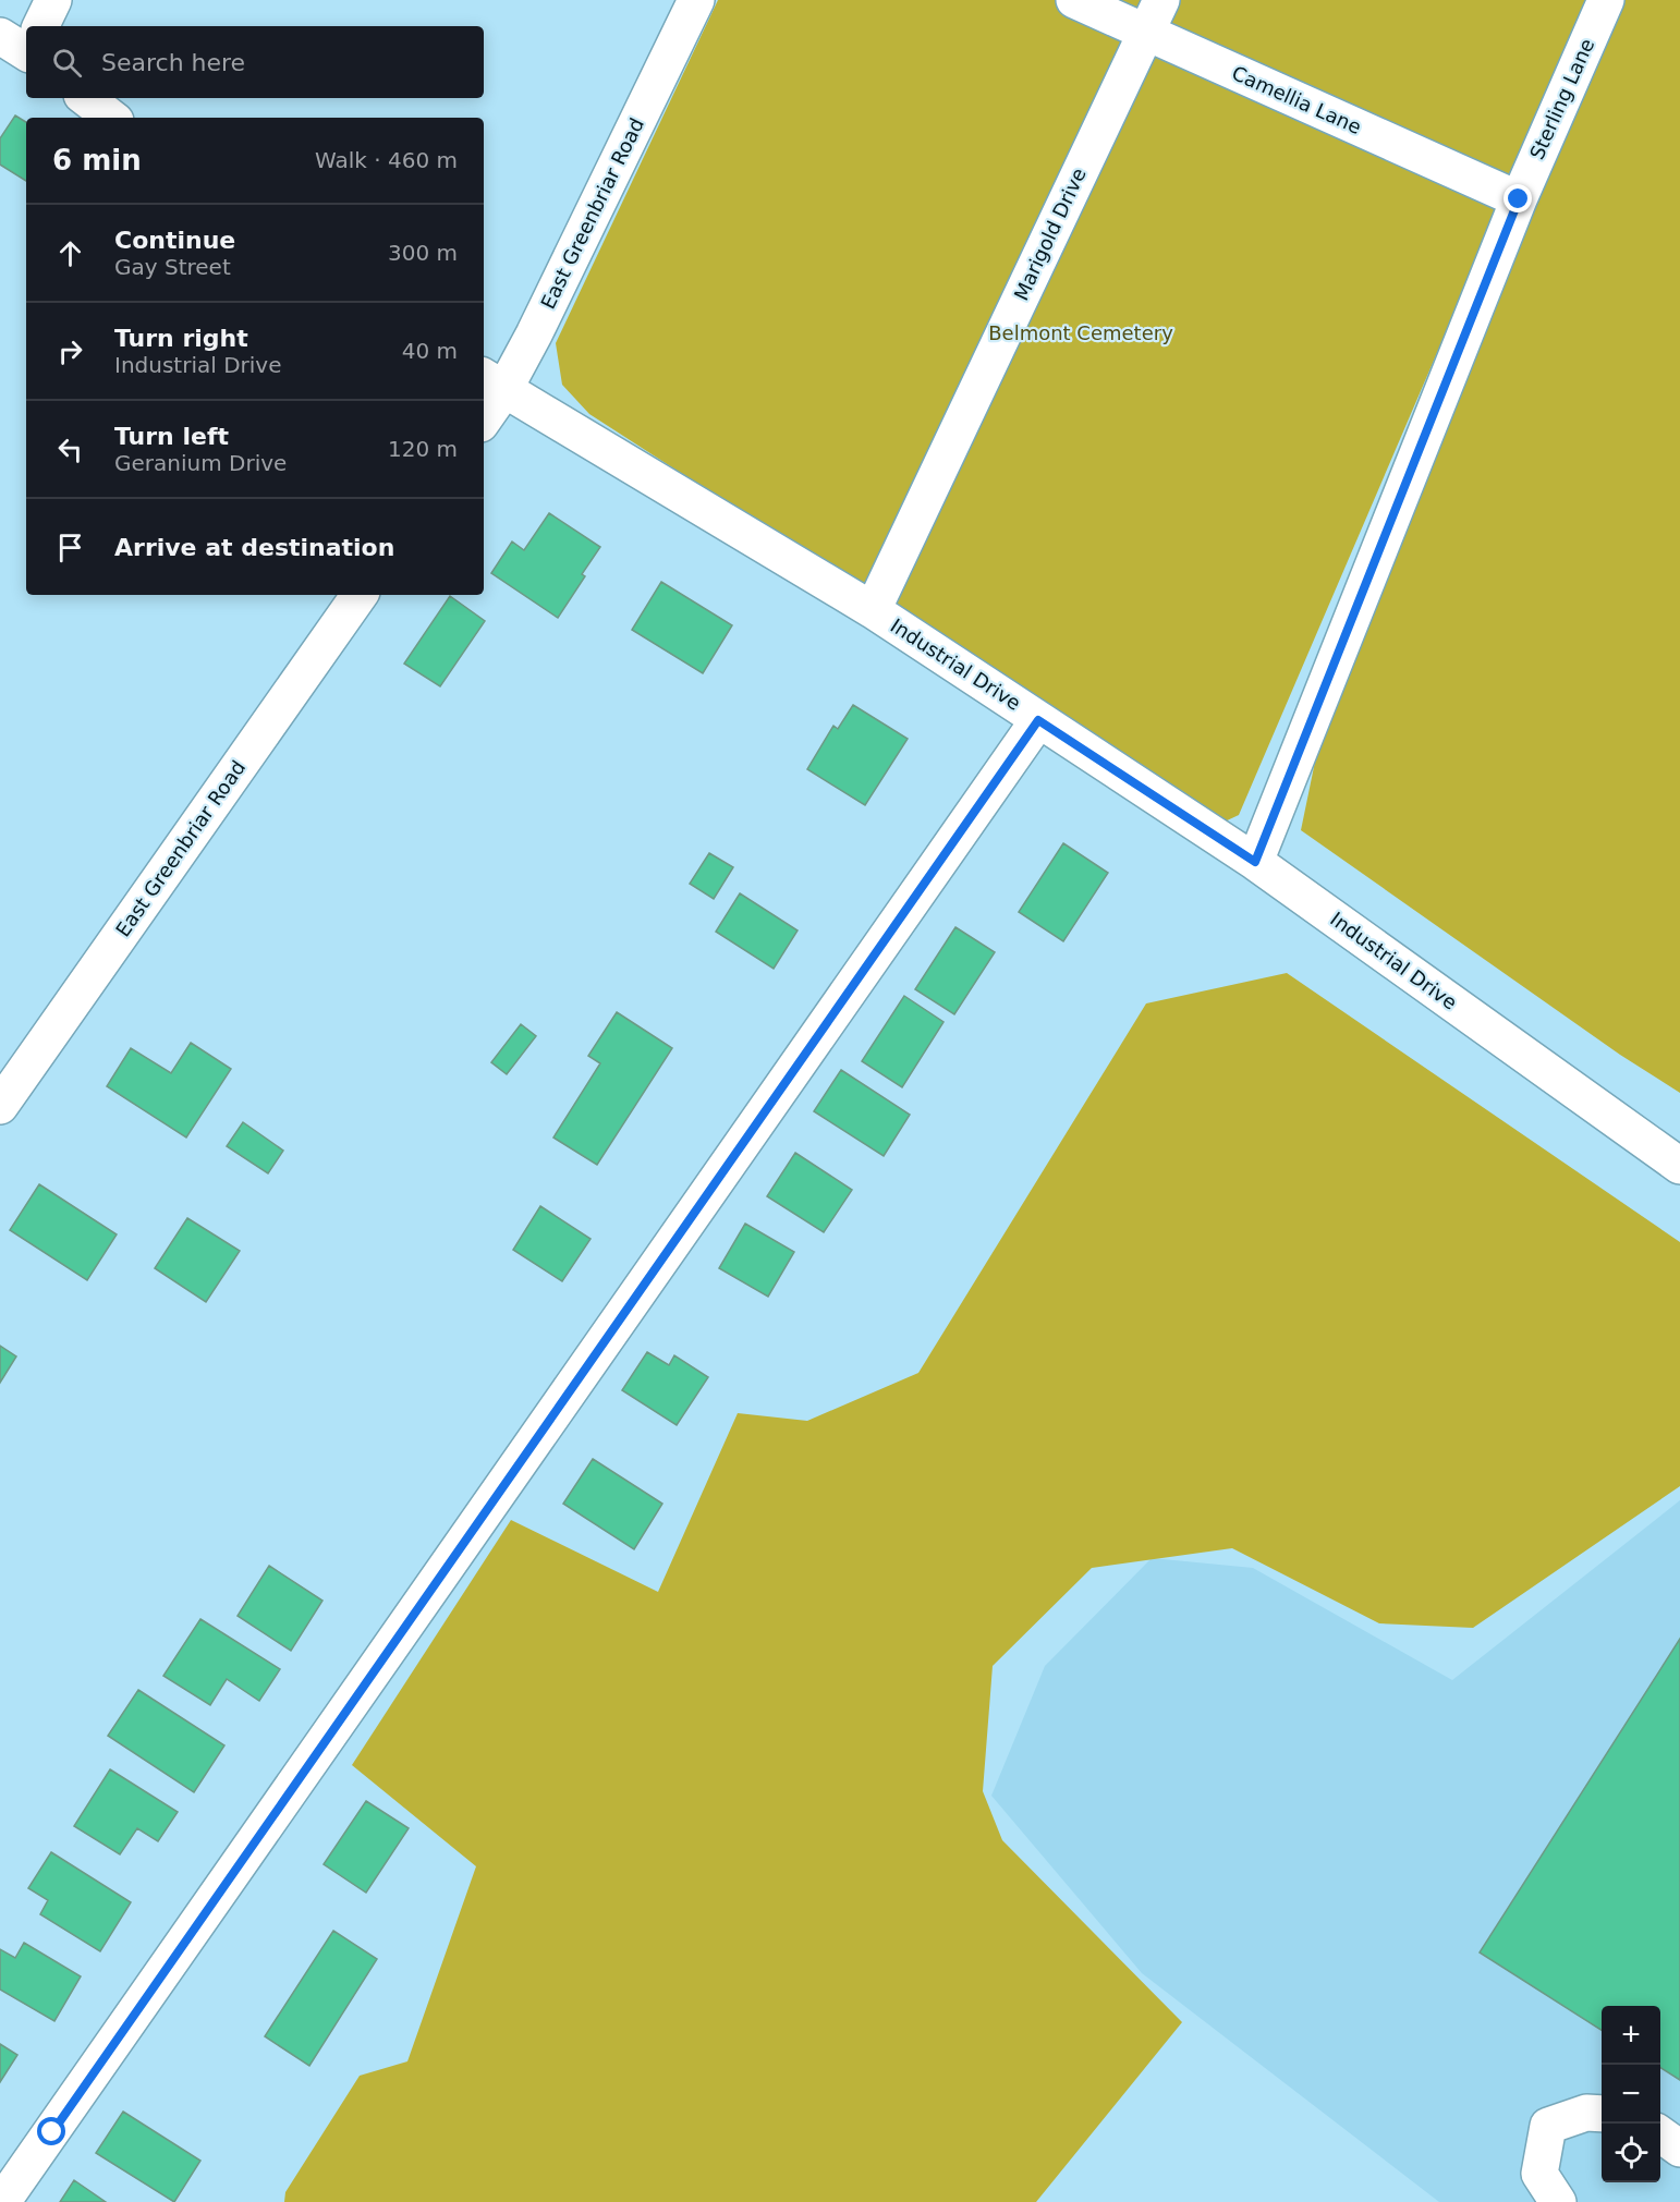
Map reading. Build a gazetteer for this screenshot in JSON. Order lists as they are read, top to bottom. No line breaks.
{"streets":{"street":["Sterling Lane","Camellia Lane","East Greenbriar Road","Marigold Drive","Industrial Drive"]},"crossings":[["Sterling Lane","Camellia Lane"],["Sterling Lane","Industrial Drive"],["Camellia Lane","Marigold Drive"],["East Greenbriar Road","Industrial Drive"],["Marigold Drive","Industrial Drive"]],"parks":["Belmont Cemetery"],"page":{"search":"Search here","heading":["6 min","Walk · 460 m"],"list":[["Continue","Gay Street","300 m"],["Turn right","Industrial Drive","40 m"],["Turn left","Geranium Drive","120 m"],"Arrive at destination"],"map_buttons":["+","−"]}}
